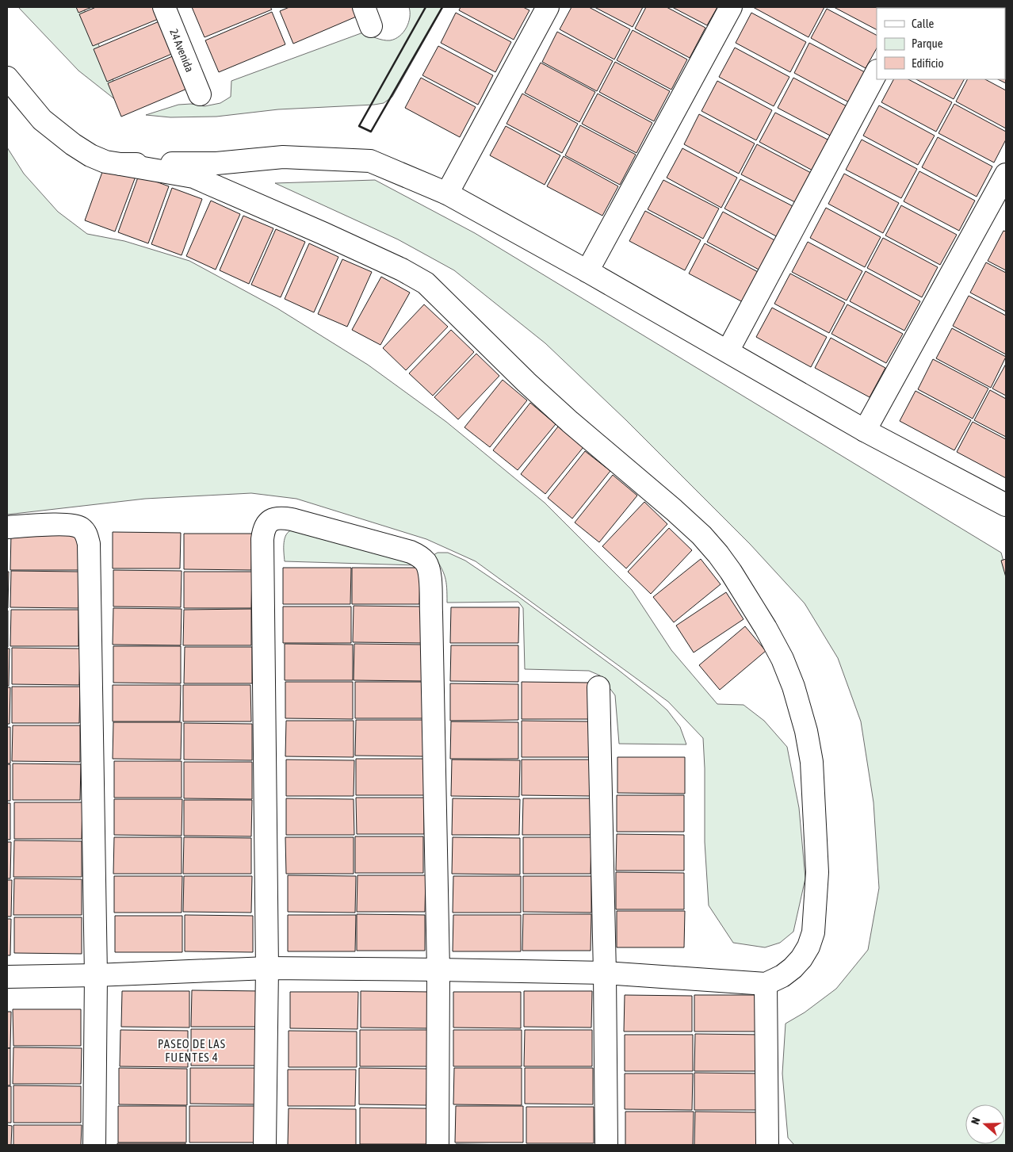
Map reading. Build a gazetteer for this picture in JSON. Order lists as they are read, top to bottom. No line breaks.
{"streets":{"street":["24 Avenida"]},"districts":["PASEO DE LAS FUENTES 4"],"legend":["Calle","Parque","Edificio"],"north":"left"}
